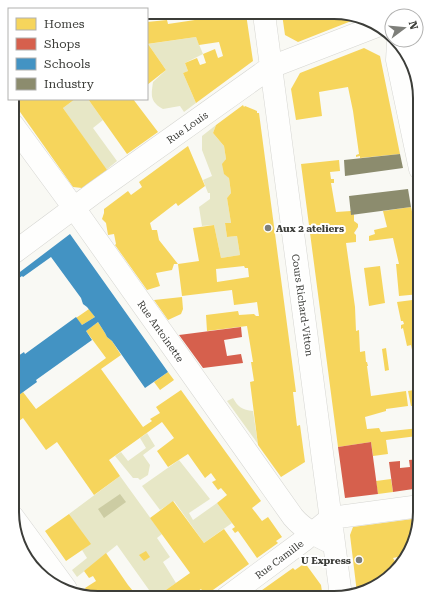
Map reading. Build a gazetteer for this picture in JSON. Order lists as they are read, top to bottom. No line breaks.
{"streets":{"street":["Rue Louis","Cours Richard-Vitton","Rue Antoinette","Rue Camille"]},"crossings":[["Rue Louis","Cours Richard-Vitton"],["Rue Louis","Rue Antoinette"],["Cours Richard-Vitton","Rue Antoinette"],["Rue Antoinette","Rue Camille"]],"places":["Aux 2 ateliers","U Express"],"legend":["Homes","Shops","Schools","Industry"],"north":"right"}
